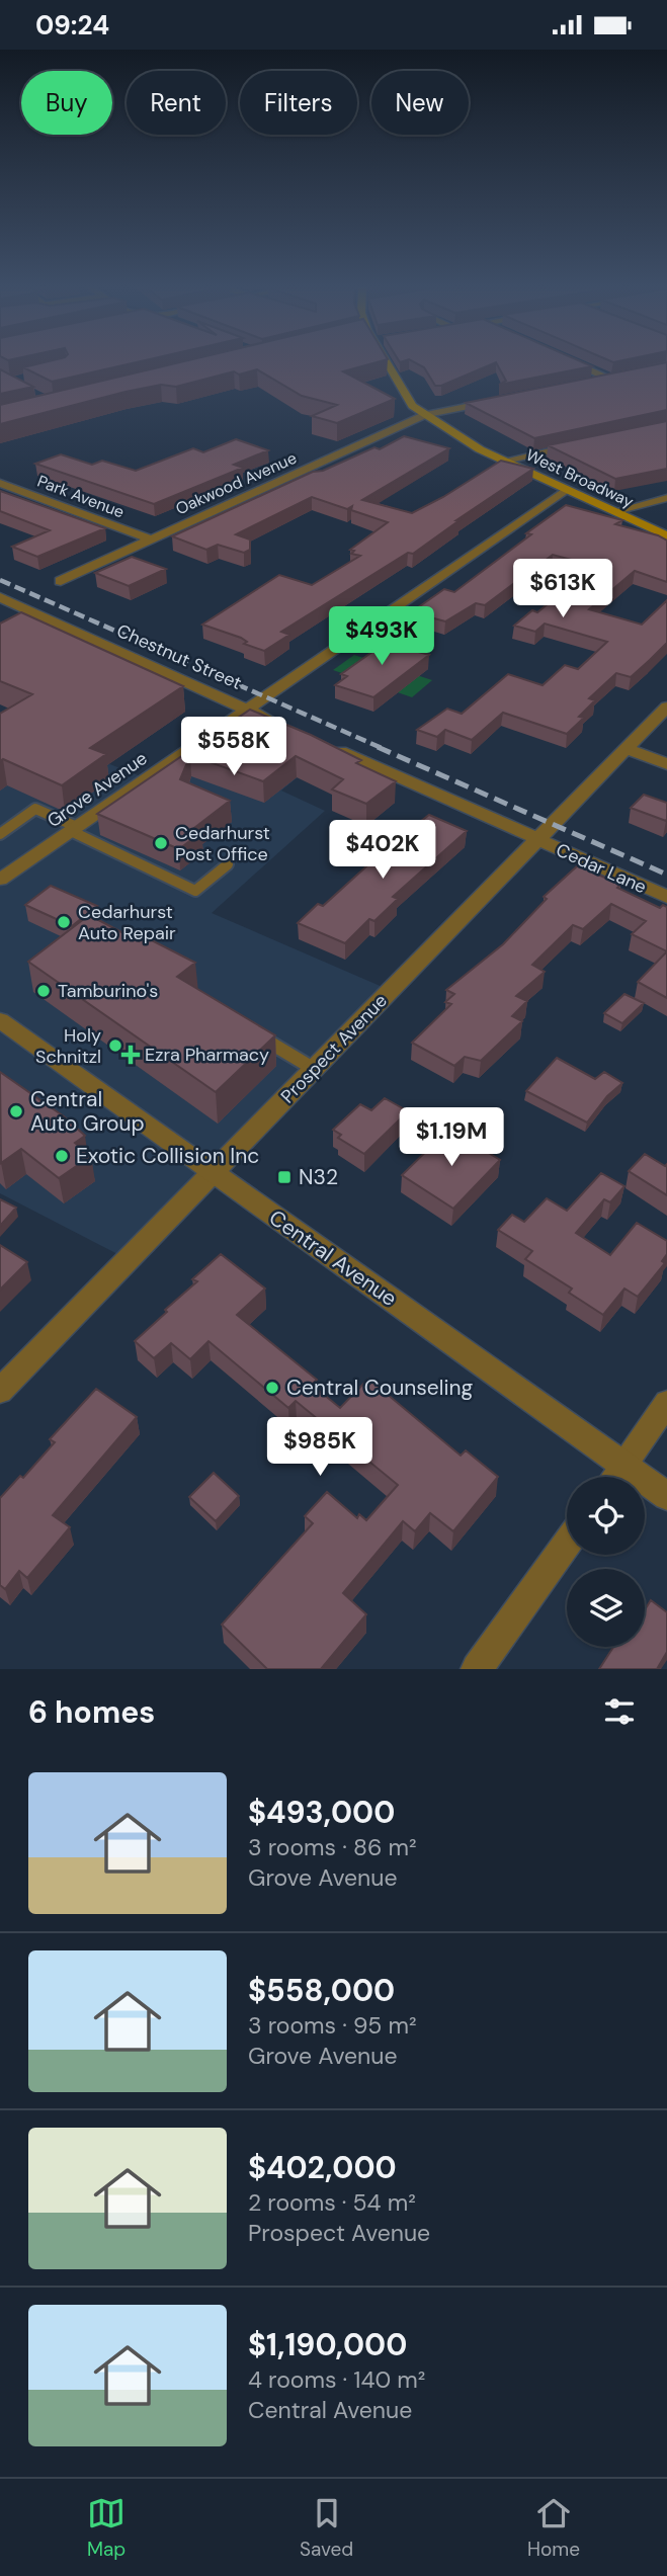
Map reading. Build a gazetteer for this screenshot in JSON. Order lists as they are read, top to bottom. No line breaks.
{"streets":{"main road":["West Broadway"],"street":["Oakwood Avenue","Park Avenue","Chestnut Street","Grove Avenue","Cedar Lane","Prospect Avenue","Central Avenue"]},"crossings":[["West Broadway","Oakwood Avenue"],["West Broadway","Grove Avenue"],["Oakwood Avenue","Park Avenue"],["Chestnut Street","Grove Avenue"],["Cedar Lane","Prospect Avenue"],["Prospect Avenue","Central Avenue"]],"places":{"other":["Cedarhurst Post Office","Cedarhurst Auto Repair","Tamburino's","Holy Schnitzl","Central Auto Group","Exotic Collision Inc","Central Counseling"],"health":["Ezra Pharmacy"],"transit":["N32"]},"page":{"status":"09:24","chip":["Buy","Rent","Filters","New"],"price":["$613K","$493K","$558K","$402K","$1.19M","$985K"],"heading":"6 homes","list":[{"name":"$493,000","note":"3 rooms · 86 m² · Grove Avenue"},{"name":"$558,000","note":"3 rooms · 95 m² · Grove Avenue"},{"name":"$402,000","note":"2 rooms · 54 m² · Prospect Avenue"},{"name":"$1,190,000","note":"4 rooms · 140 m² · Central Avenue"}],"tabs":["Map","Saved","Home"]}}
